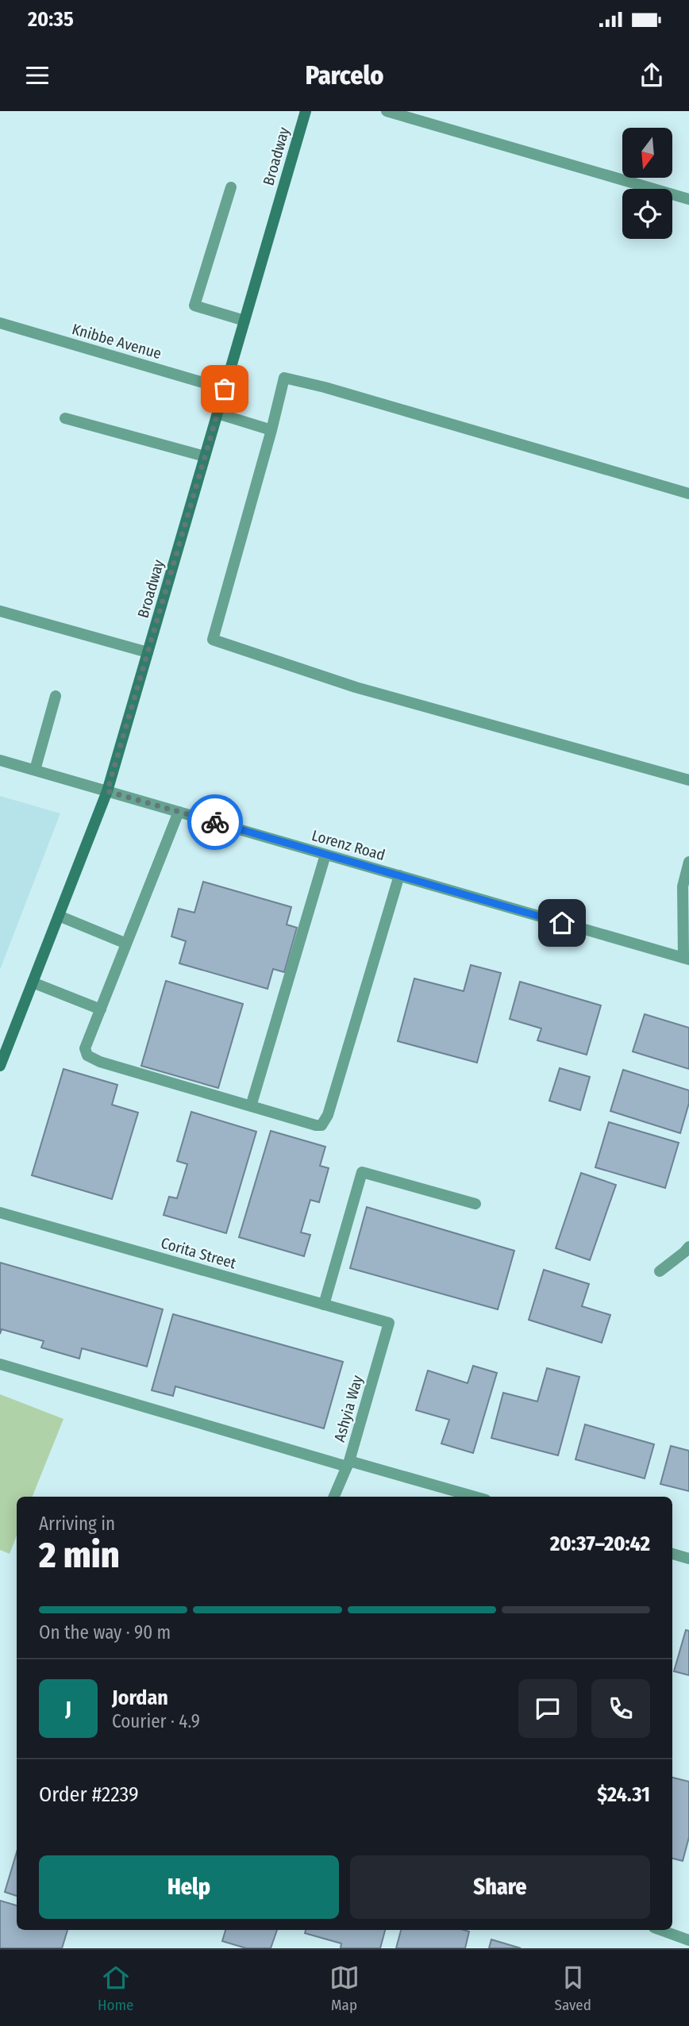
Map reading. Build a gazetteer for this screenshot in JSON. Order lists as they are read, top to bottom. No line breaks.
{"streets":{"main road":["Broadway"],"street":["Knibbe Avenue","Lorenz Road","Corita Street","Ashyia Way"]},"crossings":[["Broadway","Knibbe Avenue"],["Broadway","Lorenz Road"],["Corita Street","Ashyia Way"]],"north":"bottom","page":{"status":"20:35","header":"Parcelo","heading":["2 min","Arriving in","20:37–20:42"],"panel":["Jordan","Courier · 4.9","Order #2239","$24.31"],"bar":"On the way · 90 m","round":"J","buttons":["Help","Share"],"tabs":["Home","Map","Saved"]}}
